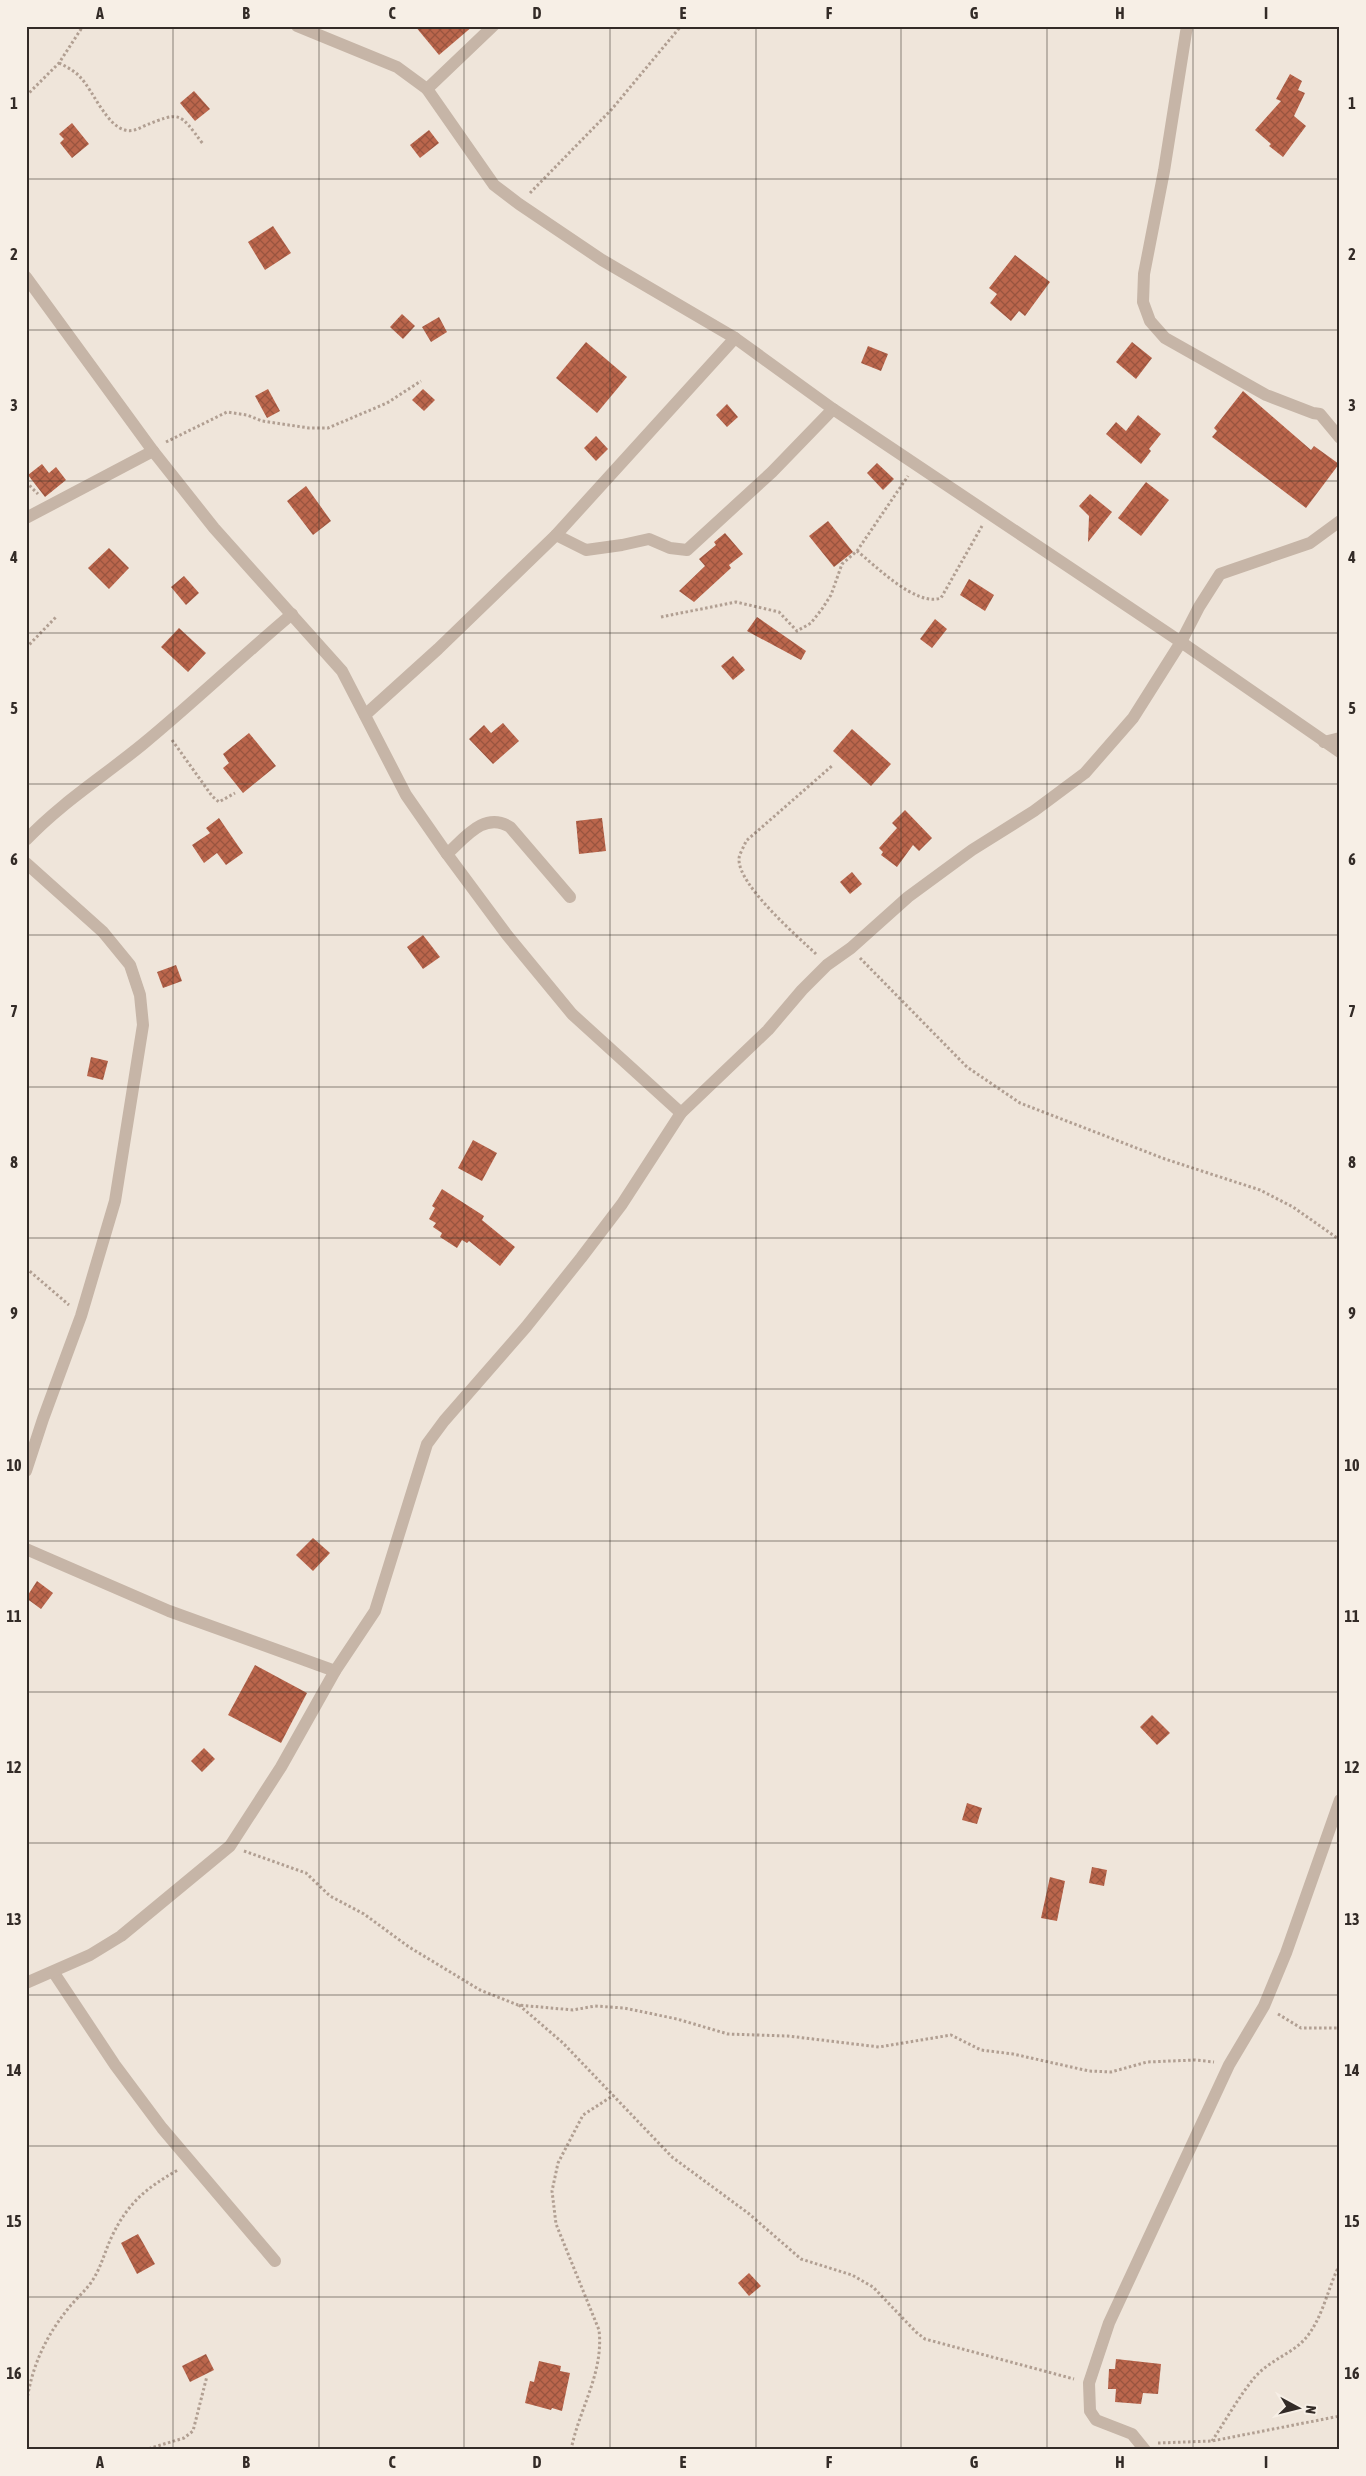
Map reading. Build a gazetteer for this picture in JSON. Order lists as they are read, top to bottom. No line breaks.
{"north":"right","grid":{"columns":["A","B","C","D","E","F","G","H","I"],"rows":["1","2","3","4","5","6","7","8","9","10","11","12","13","14","15","16"]}}
